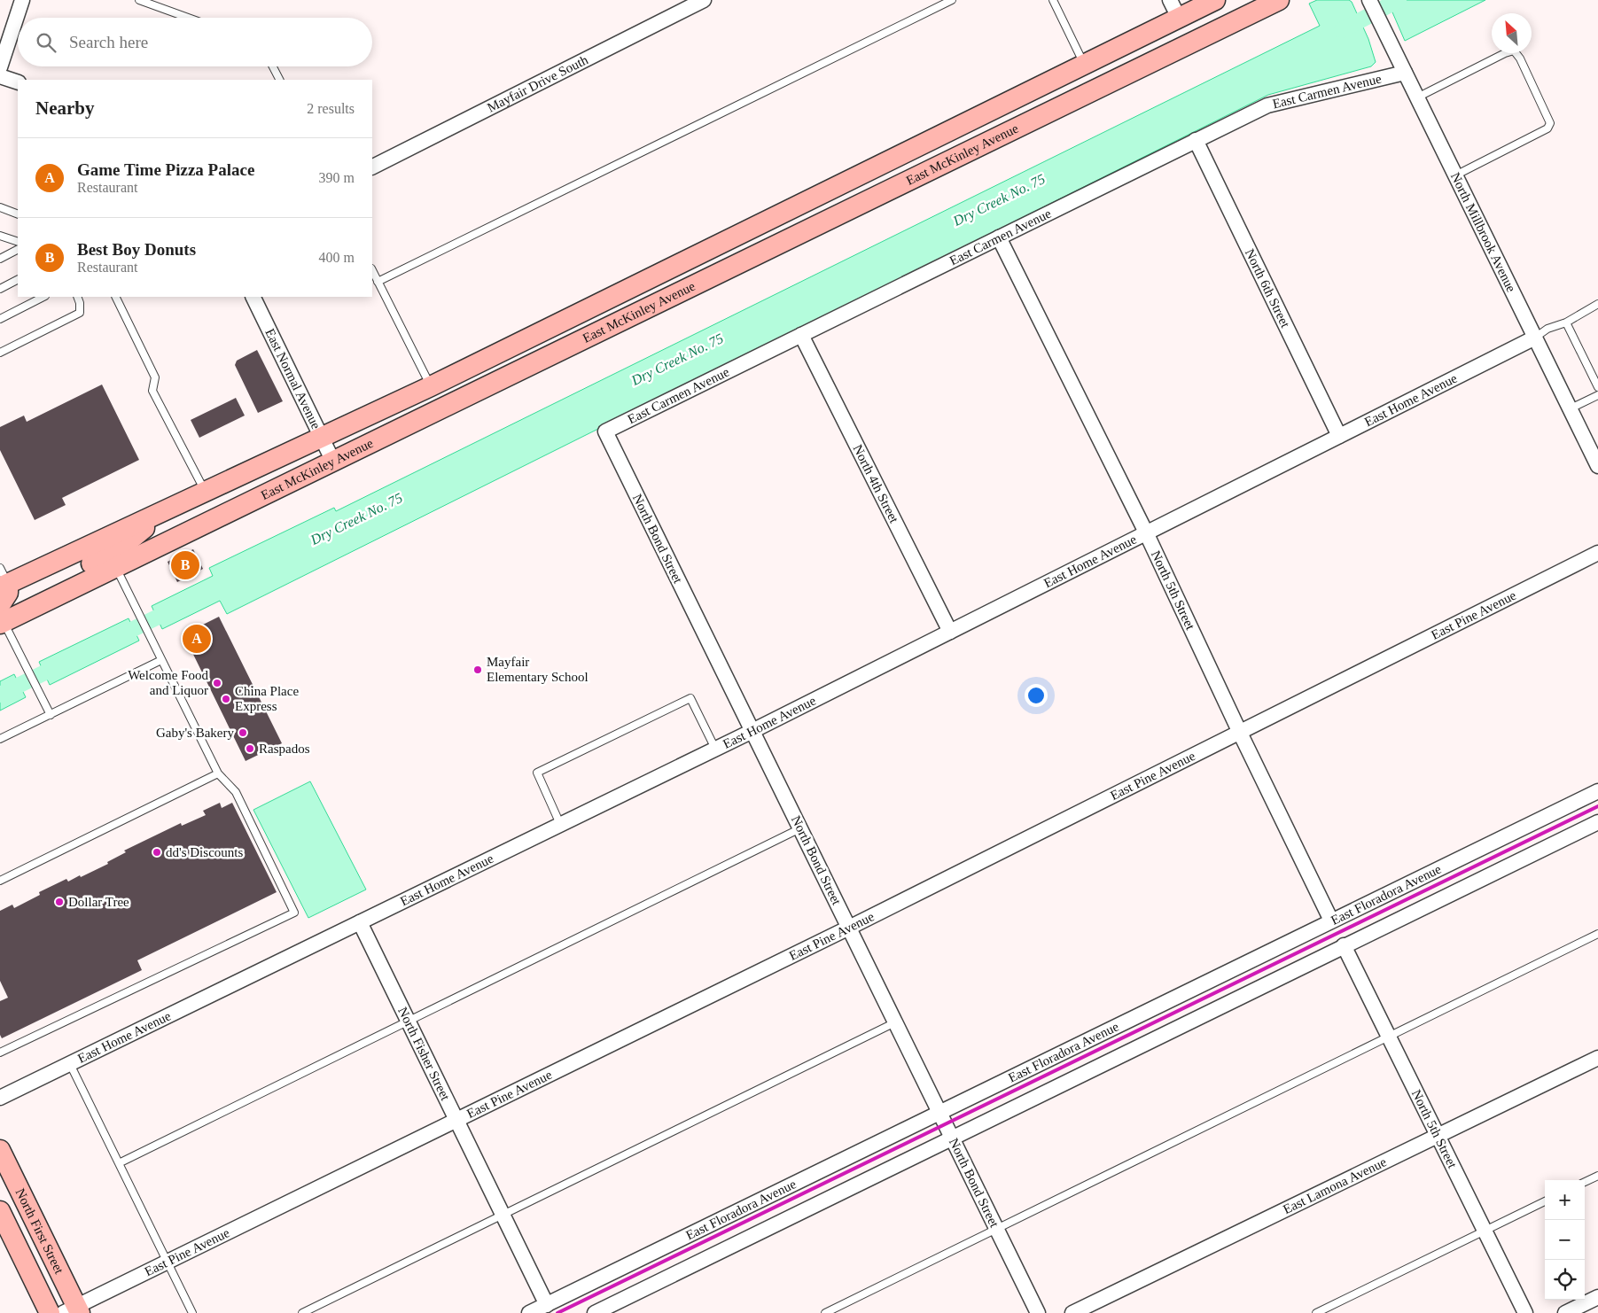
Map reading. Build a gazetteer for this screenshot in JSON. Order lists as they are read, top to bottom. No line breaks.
{"streets":{"main road":["East McKinley Avenue","North First Street"],"street":["Mayfair Drive South","East Carmen Avenue","North Millbrook Avenue","North 6th Street","East Normal Avenue","East Home Avenue","North 4th Street","North Bond Street","North 5th Street","East Pine Avenue","East Floradora Avenue","North Fisher Street","East Lamona Avenue"]},"crossings":[["East Carmen Avenue","North Millbrook Avenue"],["East Carmen Avenue","North 6th Street"],["East Carmen Avenue","North 4th Street"],["East Carmen Avenue","North Bond Street"],["East Carmen Avenue","North 5th Street"],["East McKinley Avenue","East Normal Avenue"],["North Millbrook Avenue","East Home Avenue"],["North 6th Street","East Home Avenue"],["East Home Avenue","North 4th Street"],["East Home Avenue","North Bond Street"],["East Home Avenue","North 5th Street"],["East Home Avenue","North Fisher Street"],["North Bond Street","East Pine Avenue"],["North Bond Street","East Floradora Avenue"],["North 5th Street","East Pine Avenue"],["North 5th Street","East Floradora Avenue"],["North 5th Street","East Lamona Avenue"],["East Pine Avenue","North Fisher Street"],["East Pine Avenue","North First Street"],["East Floradora Avenue","North Fisher Street"]],"water":["Dry Creek No. 75"],"places":["Mayfair Elementary School","Welcome Food and Liquor","China Place Express","Gaby's Bakery","Raspados","dd's Discounts","Dollar Tree"],"north":"top left","page":{"search":"Search here","heading":["Nearby","2 results"],"list":[{"mark":"A","name":"Game Time Pizza Palace","note":"Restaurant","value":"390 m"},{"mark":"B","name":"Best Boy Donuts","note":"Restaurant","value":"400 m"}],"pins":["B","A"],"map_buttons":["+","−"]}}
